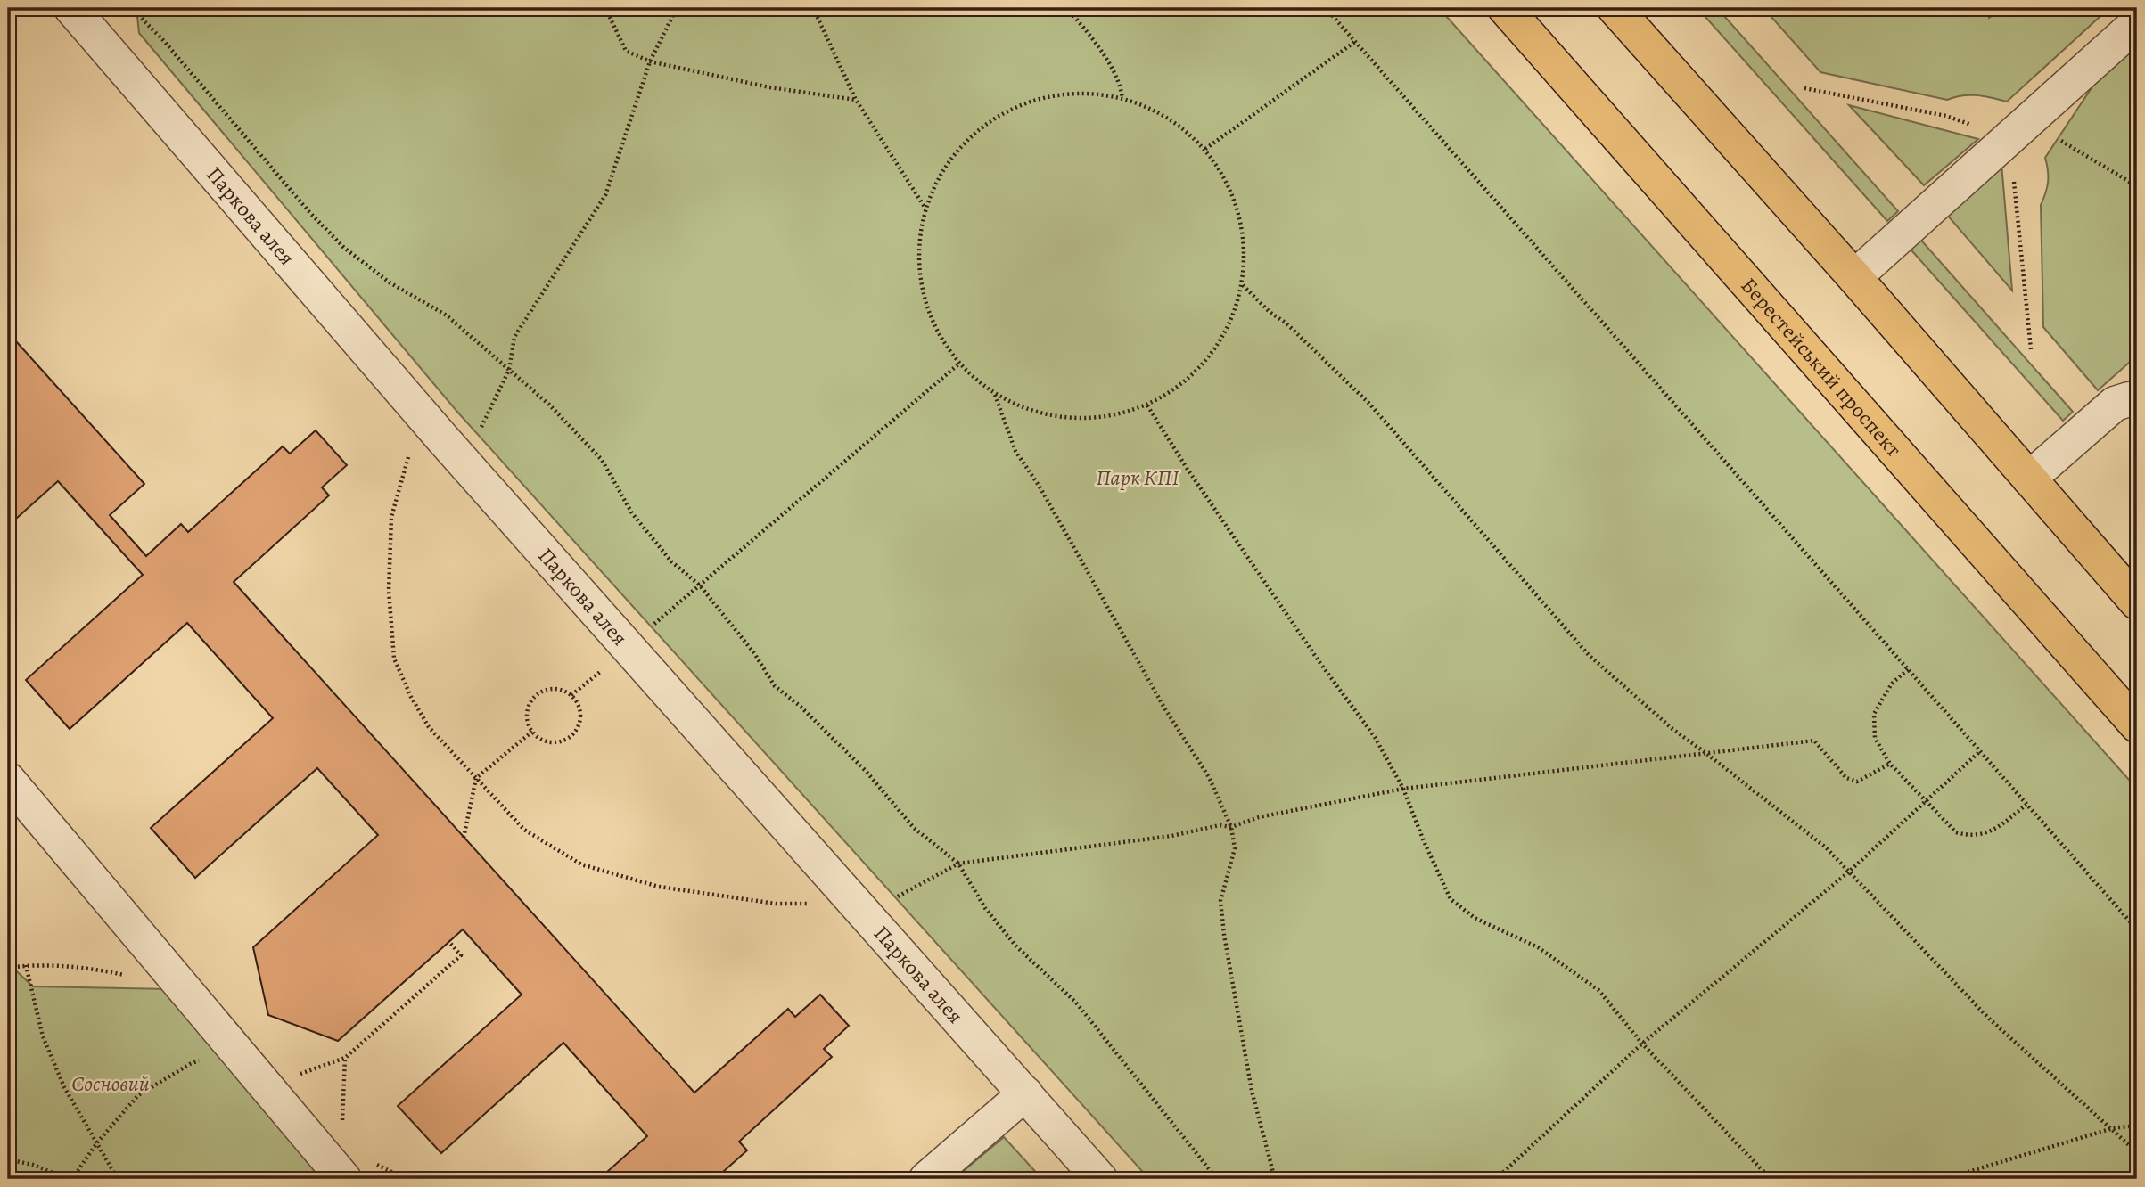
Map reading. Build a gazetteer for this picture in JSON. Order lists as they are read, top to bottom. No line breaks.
{"streets":{"main road":["Берестейський проспект"],"street":["Паркова алея"]},"parks":["Парк КПІ","Сосновий"]}
